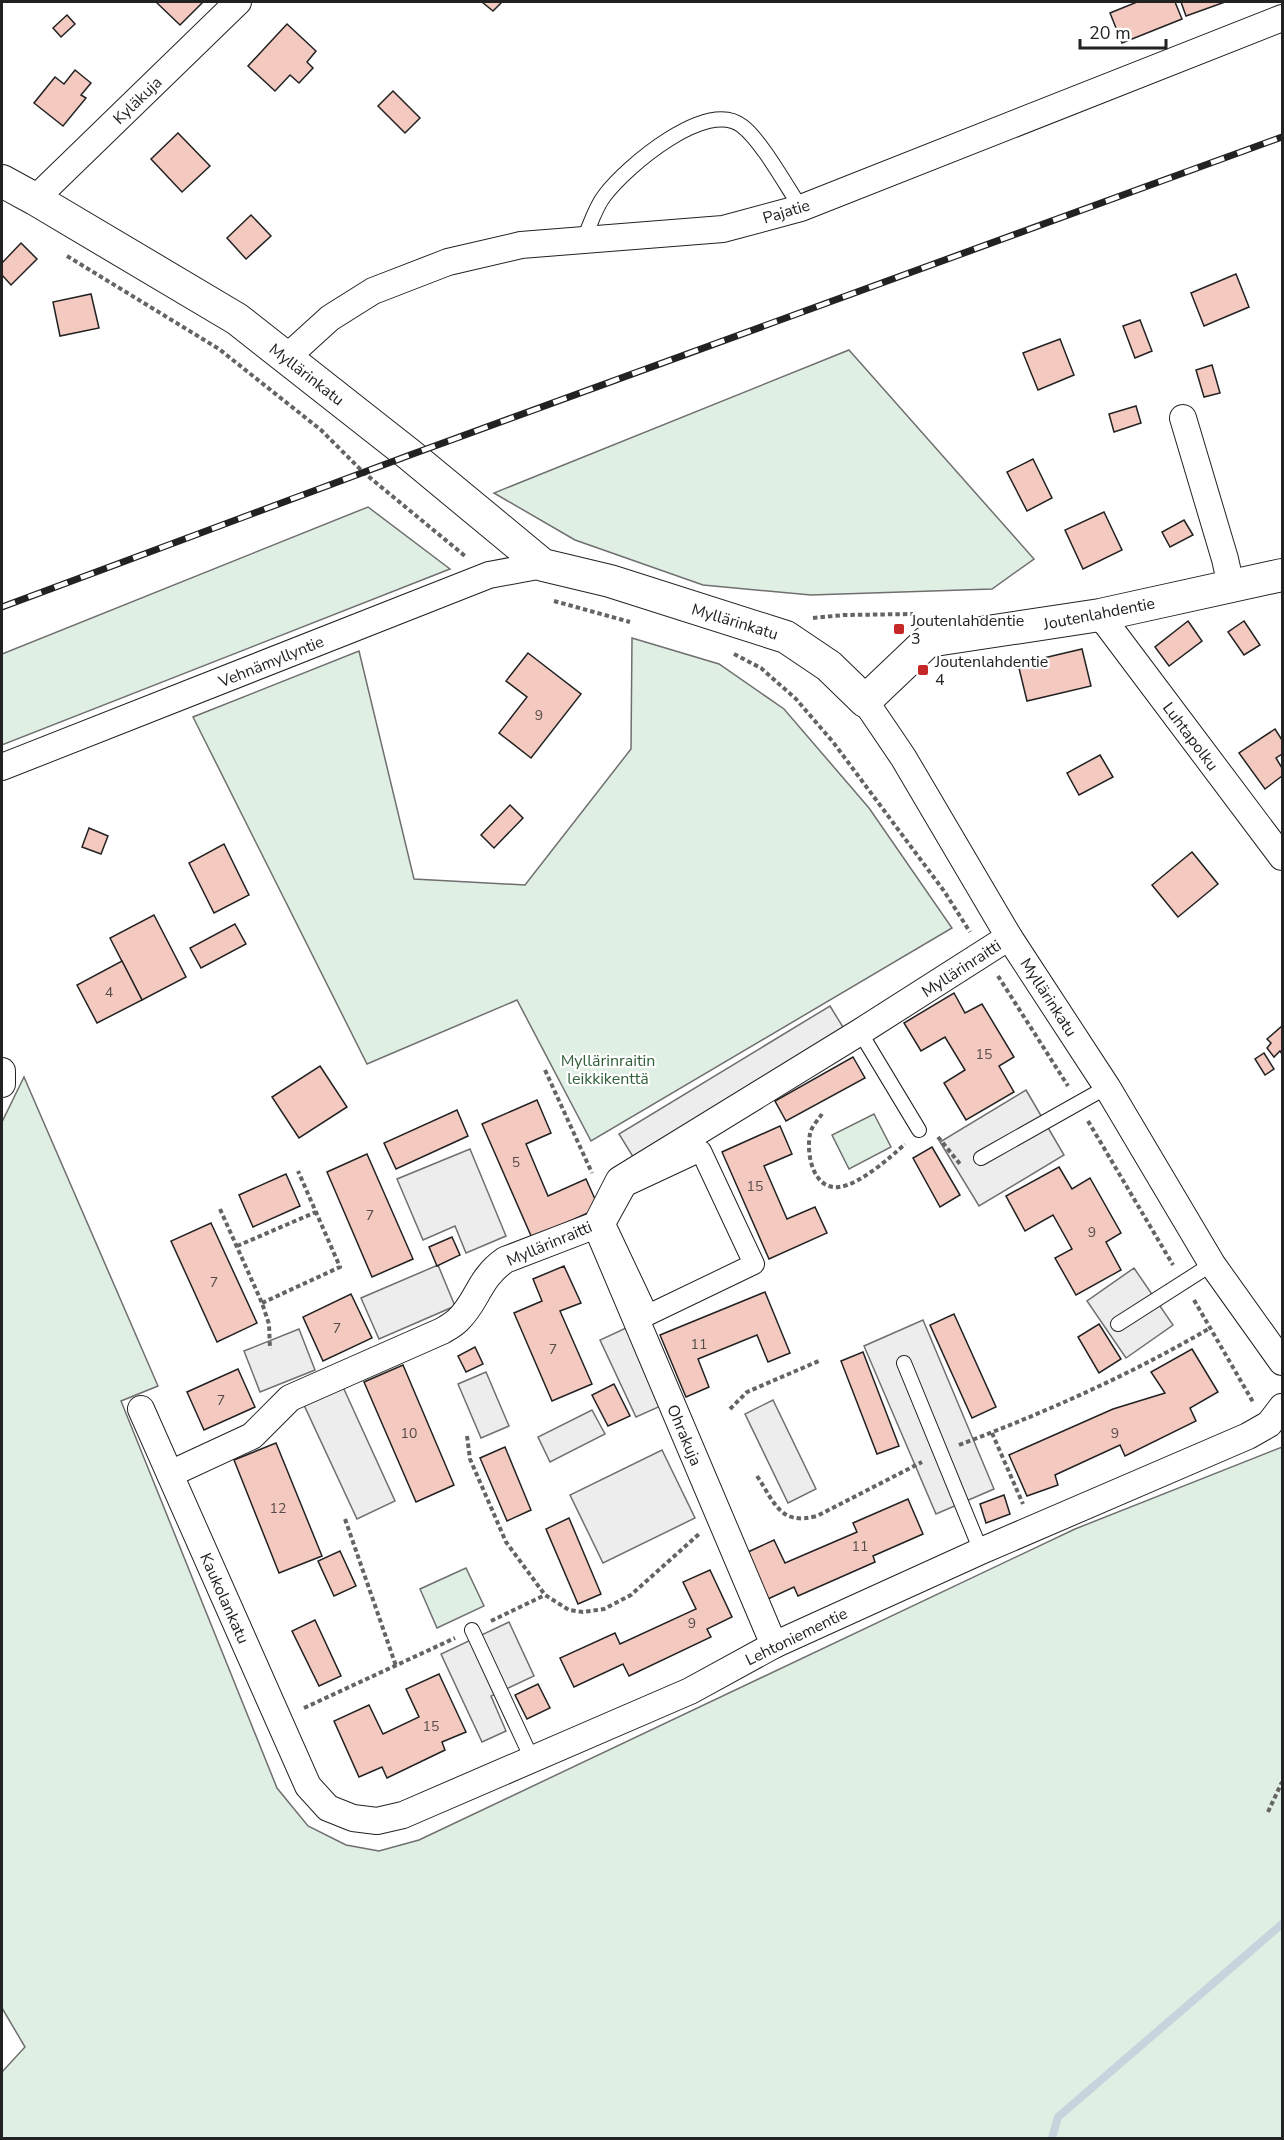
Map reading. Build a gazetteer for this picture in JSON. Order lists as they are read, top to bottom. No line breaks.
{"streets":{"street":["Kyläkuja","Pajatie","Myllärinkatu","Joutenlahdentie","Vehnämyllyntie","Luhtapolku","Myllärinraitti","Ohrakuja","Kaukolankatu","Lehtoniementie"]},"crossings":[["Kyläkuja","Myllärinkatu"],["Pajatie","Myllärinkatu"],["Myllärinkatu","Joutenlahdentie"],["Myllärinkatu","Vehnämyllyntie"],["Myllärinkatu","Myllärinraitti"],["Joutenlahdentie","Luhtapolku"],["Myllärinraitti","Ohrakuja"],["Myllärinraitti","Kaukolankatu"],["Ohrakuja","Lehtoniementie"],["Kaukolankatu","Lehtoniementie"]],"parks":["Myllärinraitin leikkikenttä"],"places":{"transit":["Joutenlahdentie 3","Joutenlahdentie 4"]},"house_numbers":["9","4","15","5","15","7","9","7","7","11","7","7","10","9","12","11","9","15"],"scale_bar":"20 m"}
